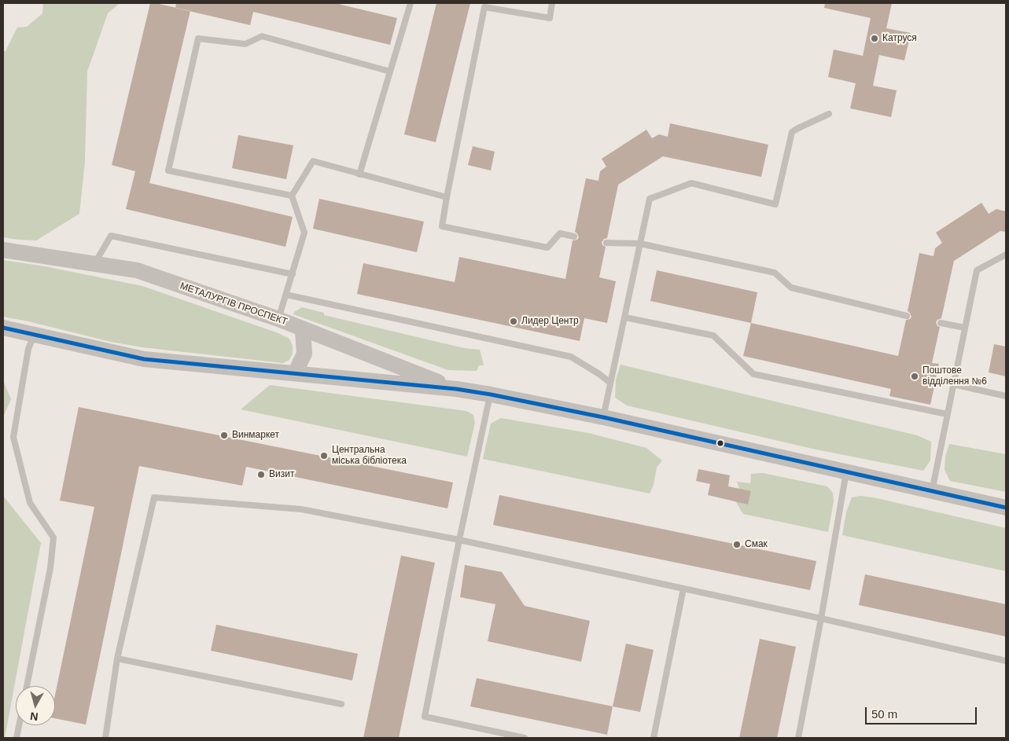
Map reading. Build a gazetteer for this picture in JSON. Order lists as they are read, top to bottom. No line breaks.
{"streets":{"street":["МЕТАЛУРГІВ ПРОСПЕКТ"]},"places":["Катруся","Лидер Центр","Поштове відділення №6","Винмаркет","Центральна міська бібліотека","Визит","Смак"],"scale_bar":"50 m","north":"bottom"}
